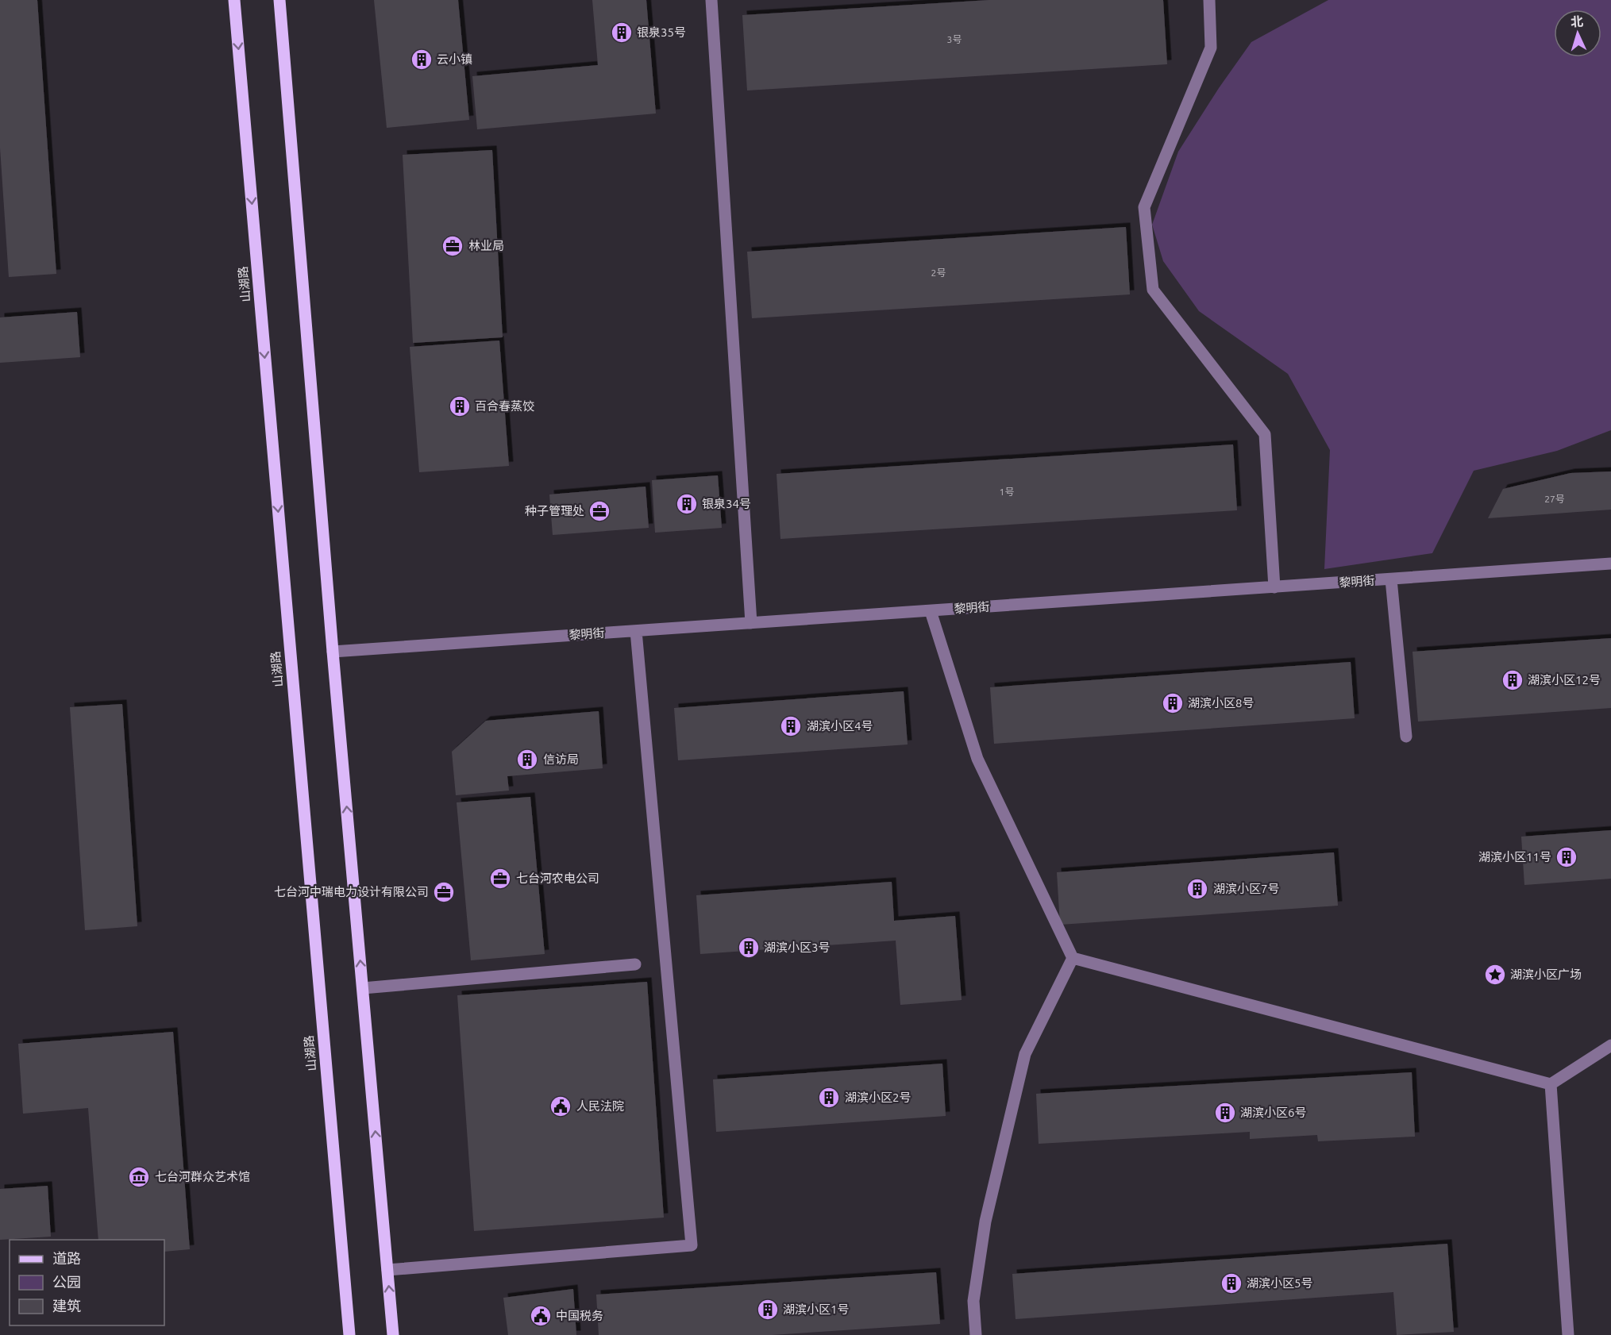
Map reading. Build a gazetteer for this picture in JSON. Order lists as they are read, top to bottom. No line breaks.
{"streets":{"main road":["山湖路"],"street":["黎明街"]},"places":{"building":["银泉35号","云小镇","百合春蒸饺","银泉34号","湖滨小区12号","湖滨小区8号","湖滨小区4号","信访局","湖滨小区11号","湖滨小区7号","湖滨小区3号","湖滨小区2号","湖滨小区6号","湖滨小区5号","湖滨小区1号"],"office":["林业局","种子管理处","七台河农电公司","七台河中瑞电力设计有限公司"],"place":["湖滨小区广场"],"public building":["人民法院","中国税务"],"museum":["七台河群众艺术馆"]},"house_numbers":["3号","2号","1号","27号"],"legend":["道路","公园","建筑"],"north":"top"}
